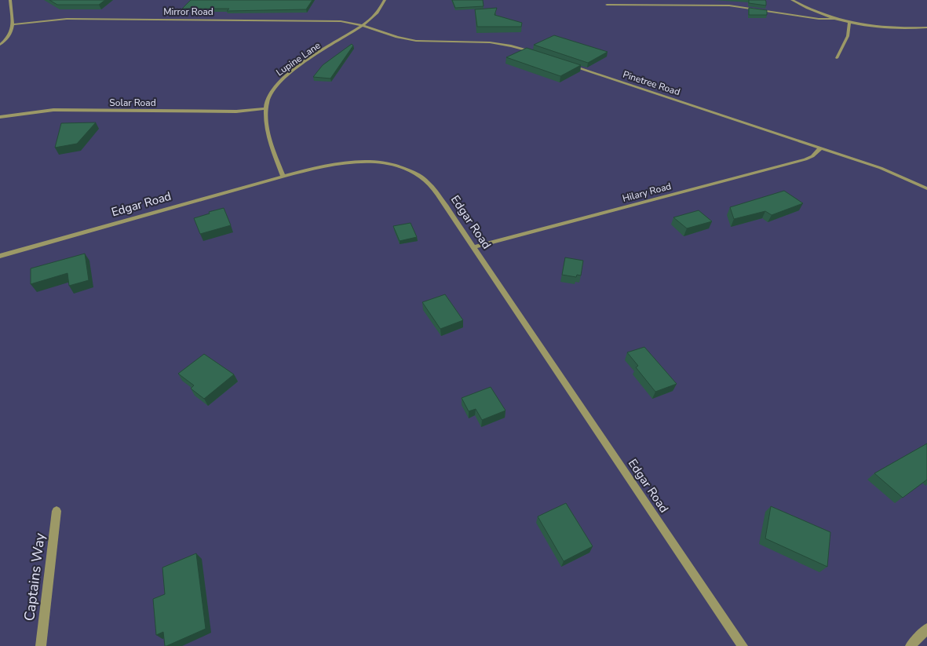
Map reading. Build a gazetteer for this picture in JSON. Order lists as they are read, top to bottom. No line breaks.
{"streets":{"street":["Mirror Road","Lupine Lane","Pinetree Road","Solar Road","Hilary Road","Edgar Road","Captains Way"]},"crossings":[["Mirror Road","Lupine Lane"],["Lupine Lane","Solar Road"],["Lupine Lane","Edgar Road"],["Pinetree Road","Hilary Road"],["Hilary Road","Edgar Road"]]}
